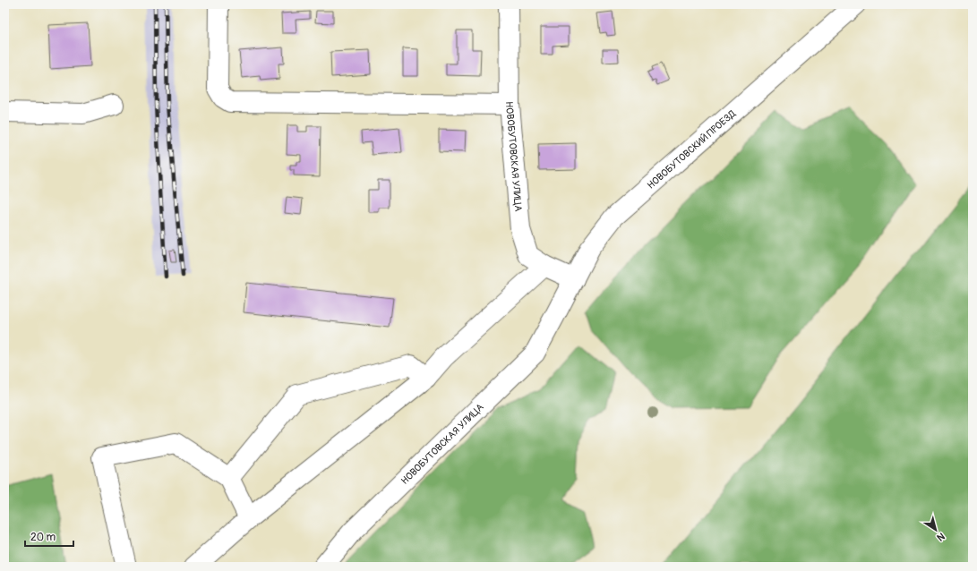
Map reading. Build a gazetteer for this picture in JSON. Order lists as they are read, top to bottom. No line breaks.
{"streets":{"street":["НОВОБУТОВСКИЙ ПРОЕЗД","НОВОБУТОВСКАЯ УЛИЦА"]},"crossings":[["НОВОБУТОВСКИЙ ПРОЕЗД","НОВОБУТОВСКАЯ УЛИЦА"]],"scale_bar":"20 m","north":"bottom right"}
